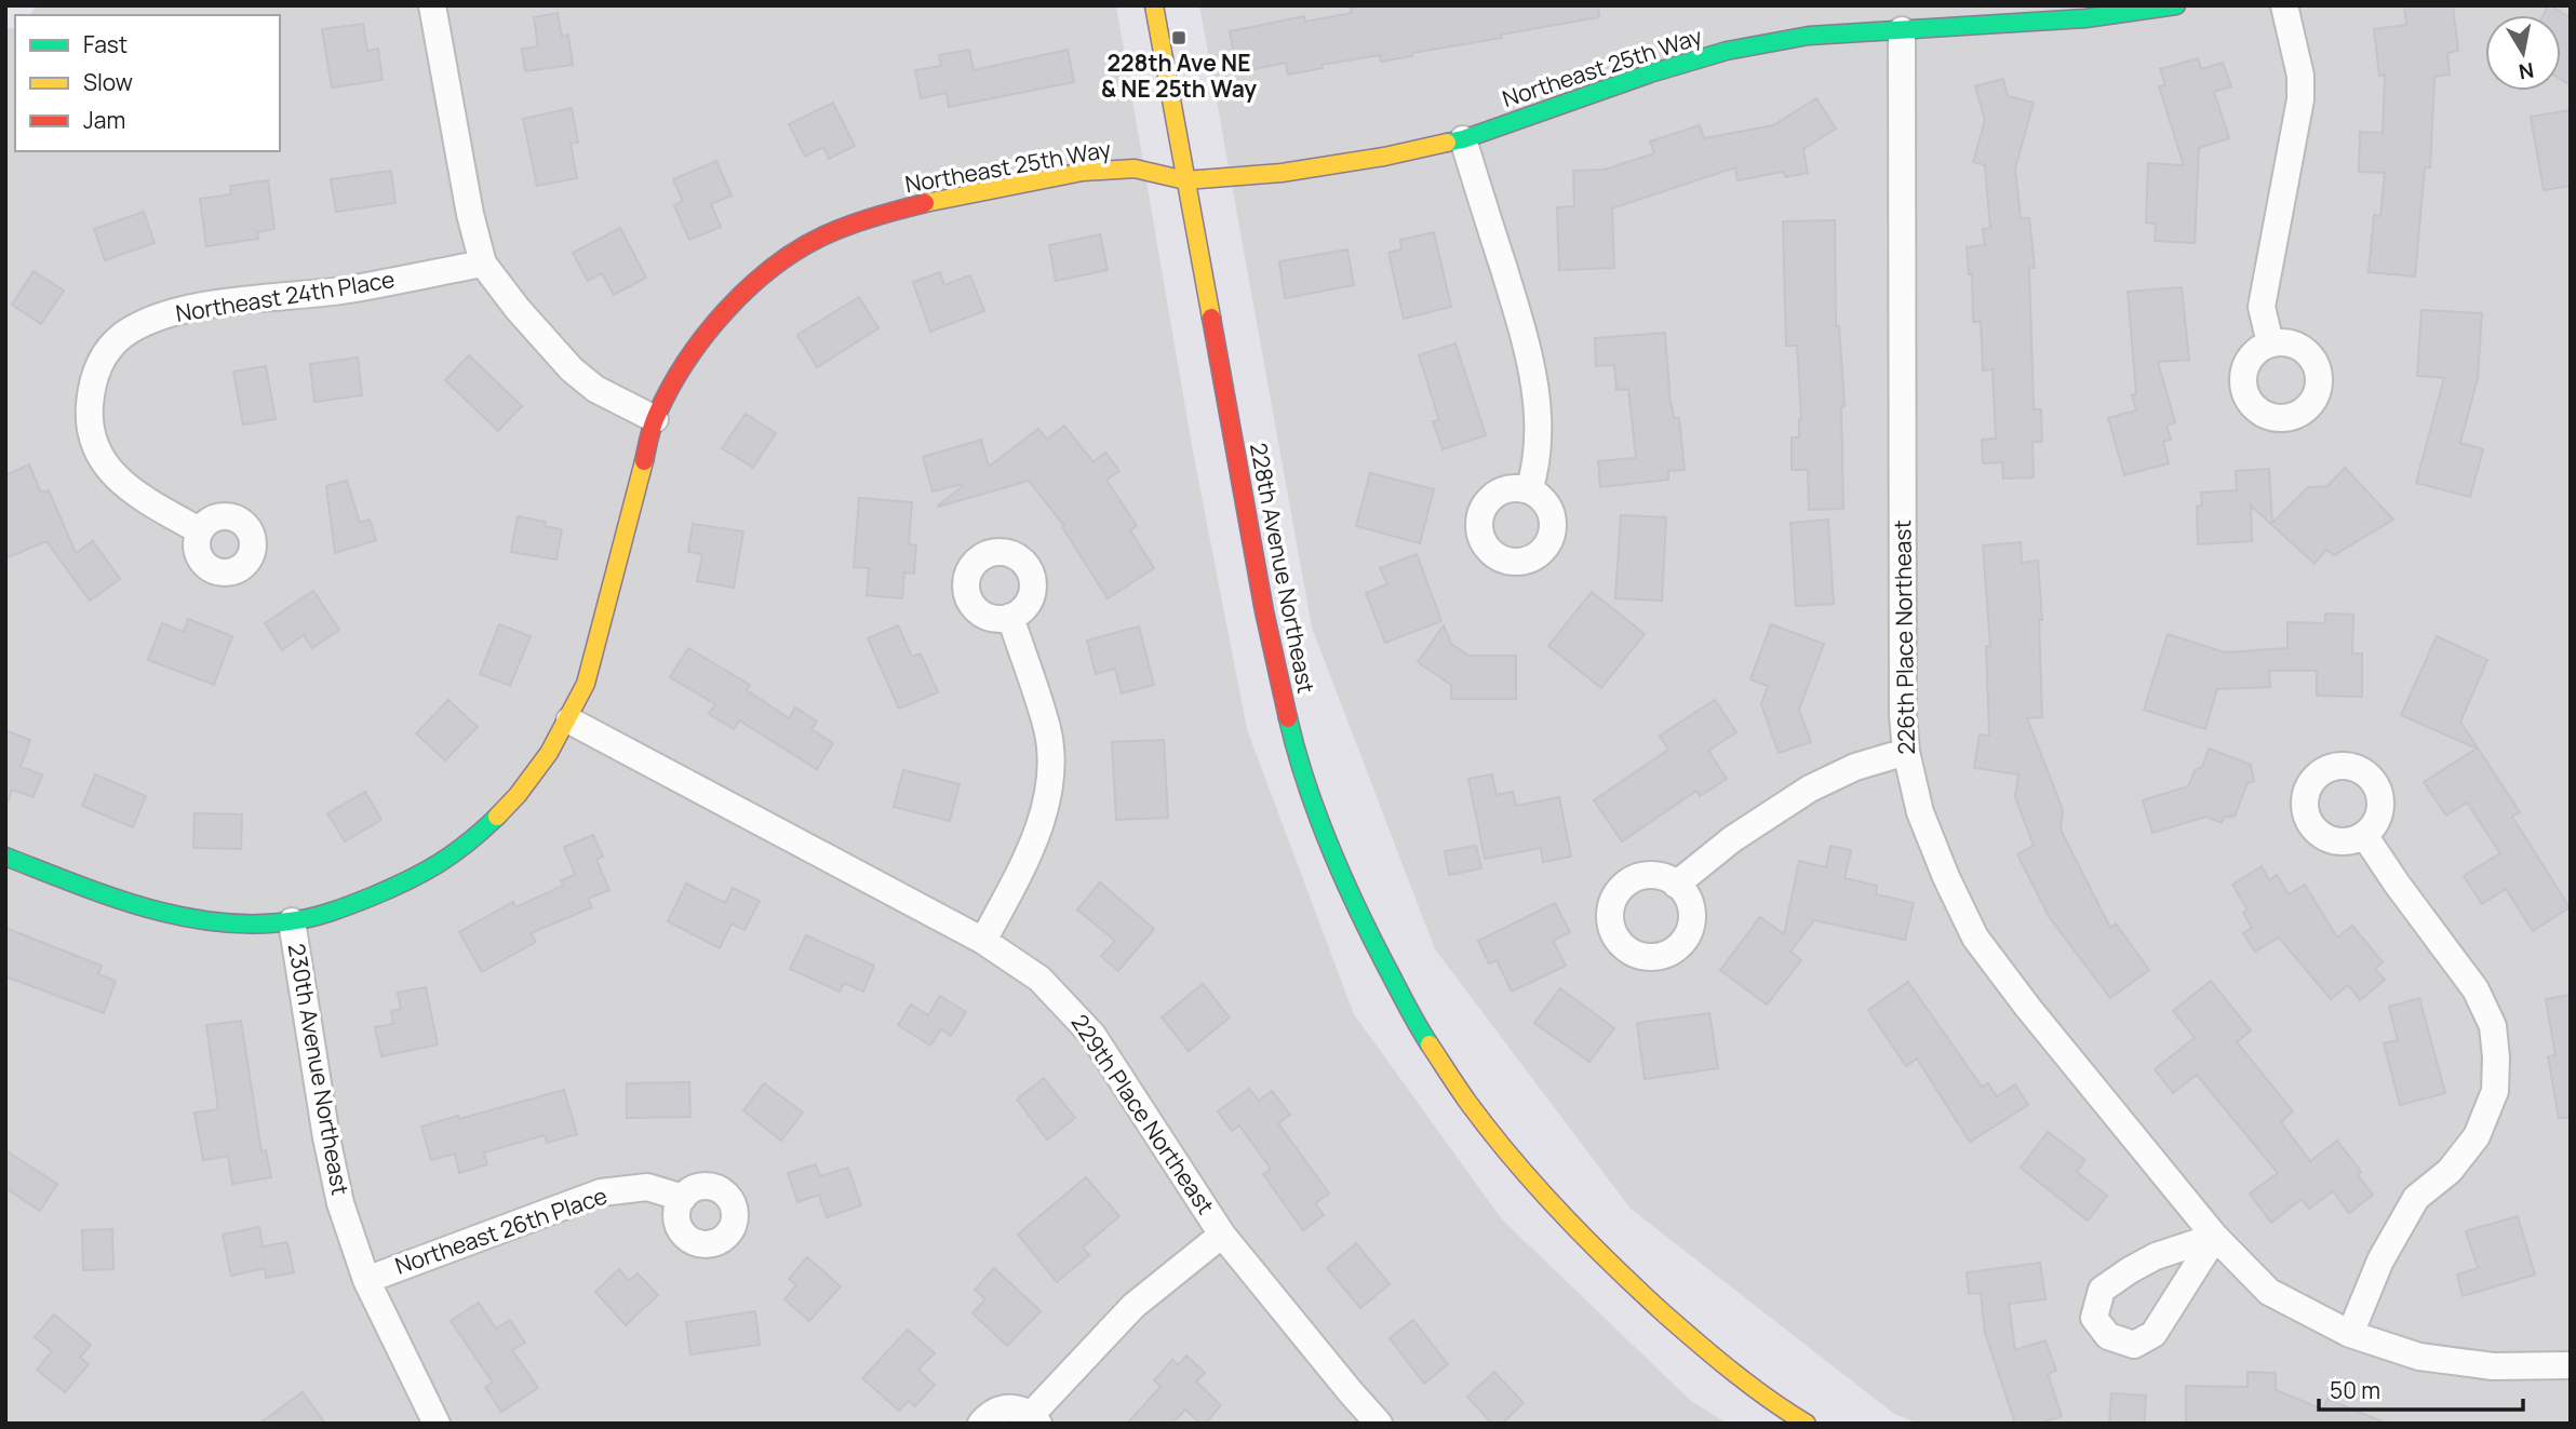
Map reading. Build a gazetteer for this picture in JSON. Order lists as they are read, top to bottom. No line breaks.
{"streets":{"street":["Northeast 25th Way","Northeast 24th Place","228th Avenue Northeast","226th Place Northeast","230th Avenue Northeast","229th Place Northeast","Northeast 26th Place"]},"crossings":[["Northeast 25th Way","228th Avenue Northeast"],["Northeast 25th Way","226th Place Northeast"],["Northeast 25th Way","230th Avenue Northeast"],["Northeast 25th Way","229th Place Northeast"],["230th Avenue Northeast","Northeast 26th Place"]],"places":{"transit":["228th Ave NE & NE 25th Way"]},"legend":["Fast","Slow","Jam"],"scale_bar":"50 m","north":"bottom"}
